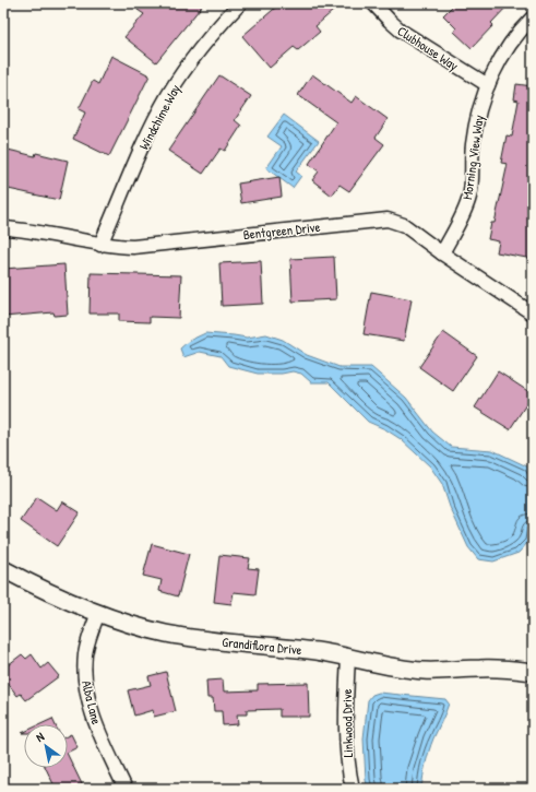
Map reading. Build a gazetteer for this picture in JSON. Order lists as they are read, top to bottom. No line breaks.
{"streets":{"street":["Clubhouse Way","Windchime Way","Morning View Way","Bentgreen Drive","Grandiflora Drive","Alba Lane","Linkwood Drive"]},"crossings":[["Clubhouse Way","Morning View Way"],["Windchime Way","Bentgreen Drive"],["Morning View Way","Bentgreen Drive"],["Grandiflora Drive","Alba Lane"],["Grandiflora Drive","Linkwood Drive"]],"north":"top left"}
